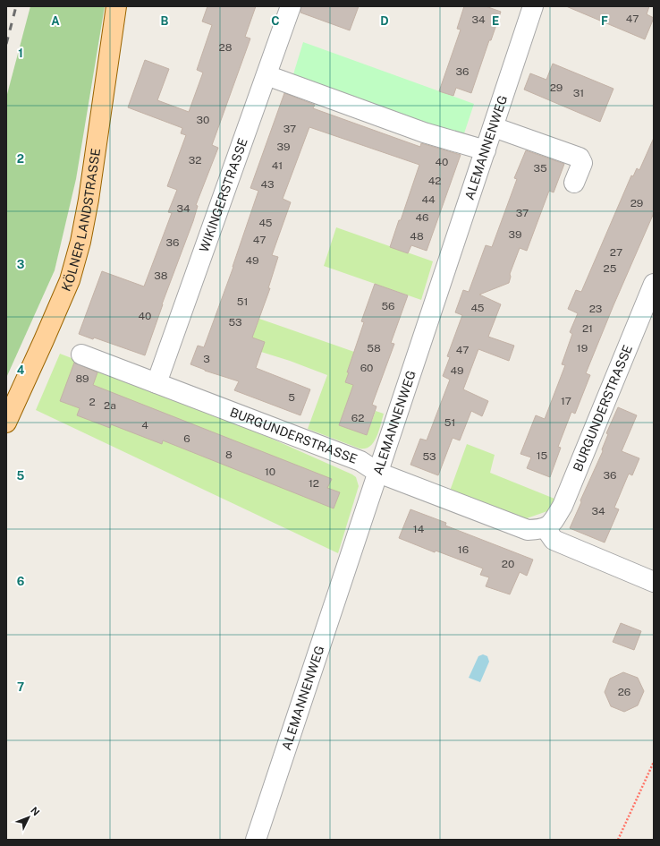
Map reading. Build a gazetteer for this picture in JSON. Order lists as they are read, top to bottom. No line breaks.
{"streets":{"main road":["KÖLNER LANDSTRASSE"],"street":["ALEMANNENWEG","WIKINGERSTRASSE","BURGUNDERSTRASSE"]},"crossings":[["ALEMANNENWEG","BURGUNDERSTRASSE"],["WIKINGERSTRASSE","BURGUNDERSTRASSE"]],"house_numbers":["47","34","28","36","29","31","30","37","39","32","40","41","35","42","43","44","29","34","37","46","45","39","48","47","36","27","49","25","38","51","56","45","23","40","53","21","58","19","47","3","60","49","89","5","17","2","2a","62","51","4","6","8","15","53","10","36","12","34","14","16","20","26"],"north":"top right","grid":{"columns":["A","B","C","D","E","F"],"rows":["1","2","3","4","5","6","7"]}}
